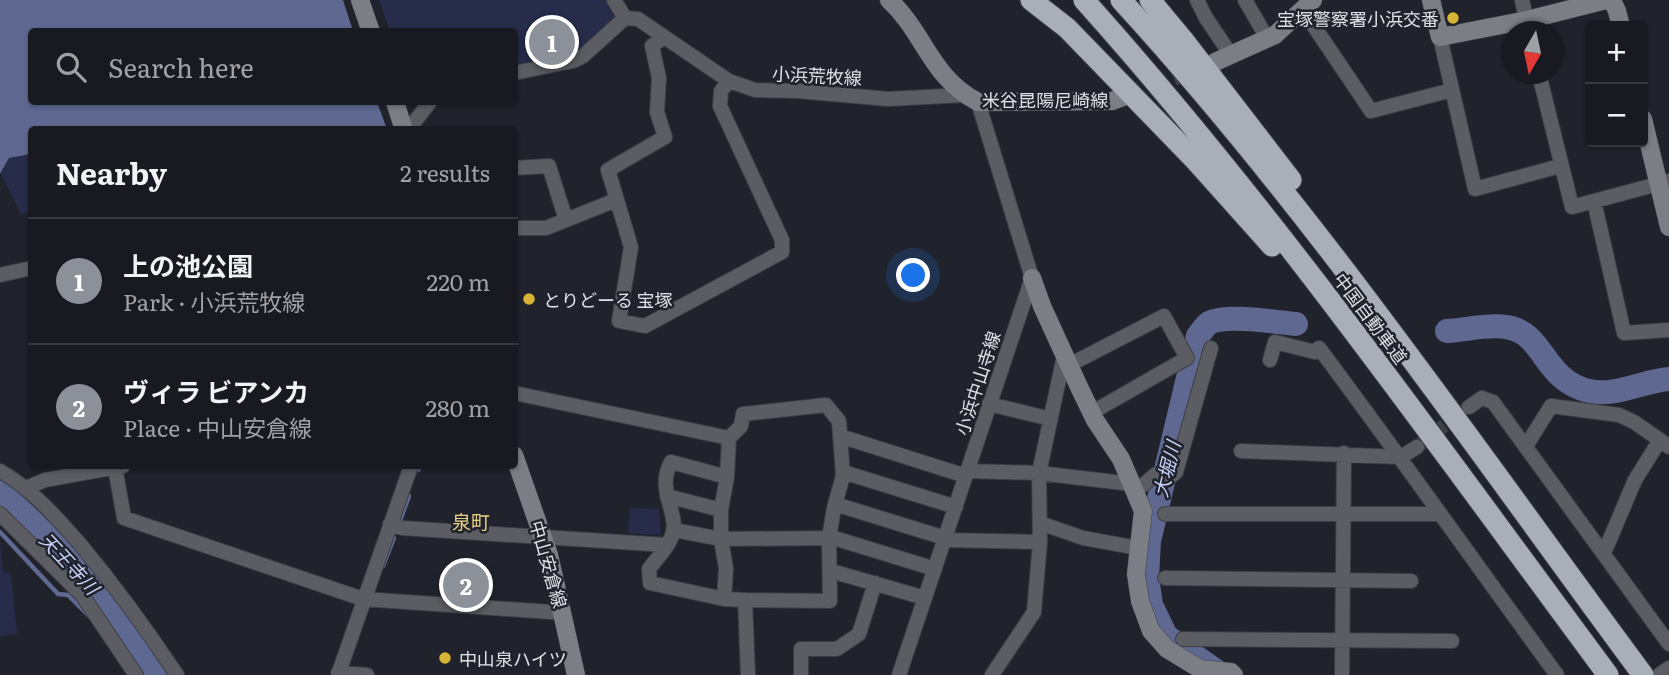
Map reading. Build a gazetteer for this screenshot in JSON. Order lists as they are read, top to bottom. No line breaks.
{"streets":{"highway":["中国自動車道"],"street":["小浜荒牧線","米谷昆陽尼崎線","小浜中山寺線","中山安倉線"]},"crossings":[["小浜荒牧線","米谷昆陽尼崎線"]],"districts":["泉町"],"water":["大堀川","天王寺川"],"places":["宝塚警察署小浜交番","とりどーる 宝塚","中山泉ハイツ"],"north":"bottom","page":{"pins":["1","2"],"map_buttons":["+","−"],"search":"Search here","heading":["Nearby","2 results"],"list":[{"mark":"1","name":"上の池公園","note":"Park · 小浜荒牧線","value":"220 m"},{"mark":"2","name":"ヴィラ ビアンカ","note":"Place · 中山安倉線","value":"280 m"}]}}
